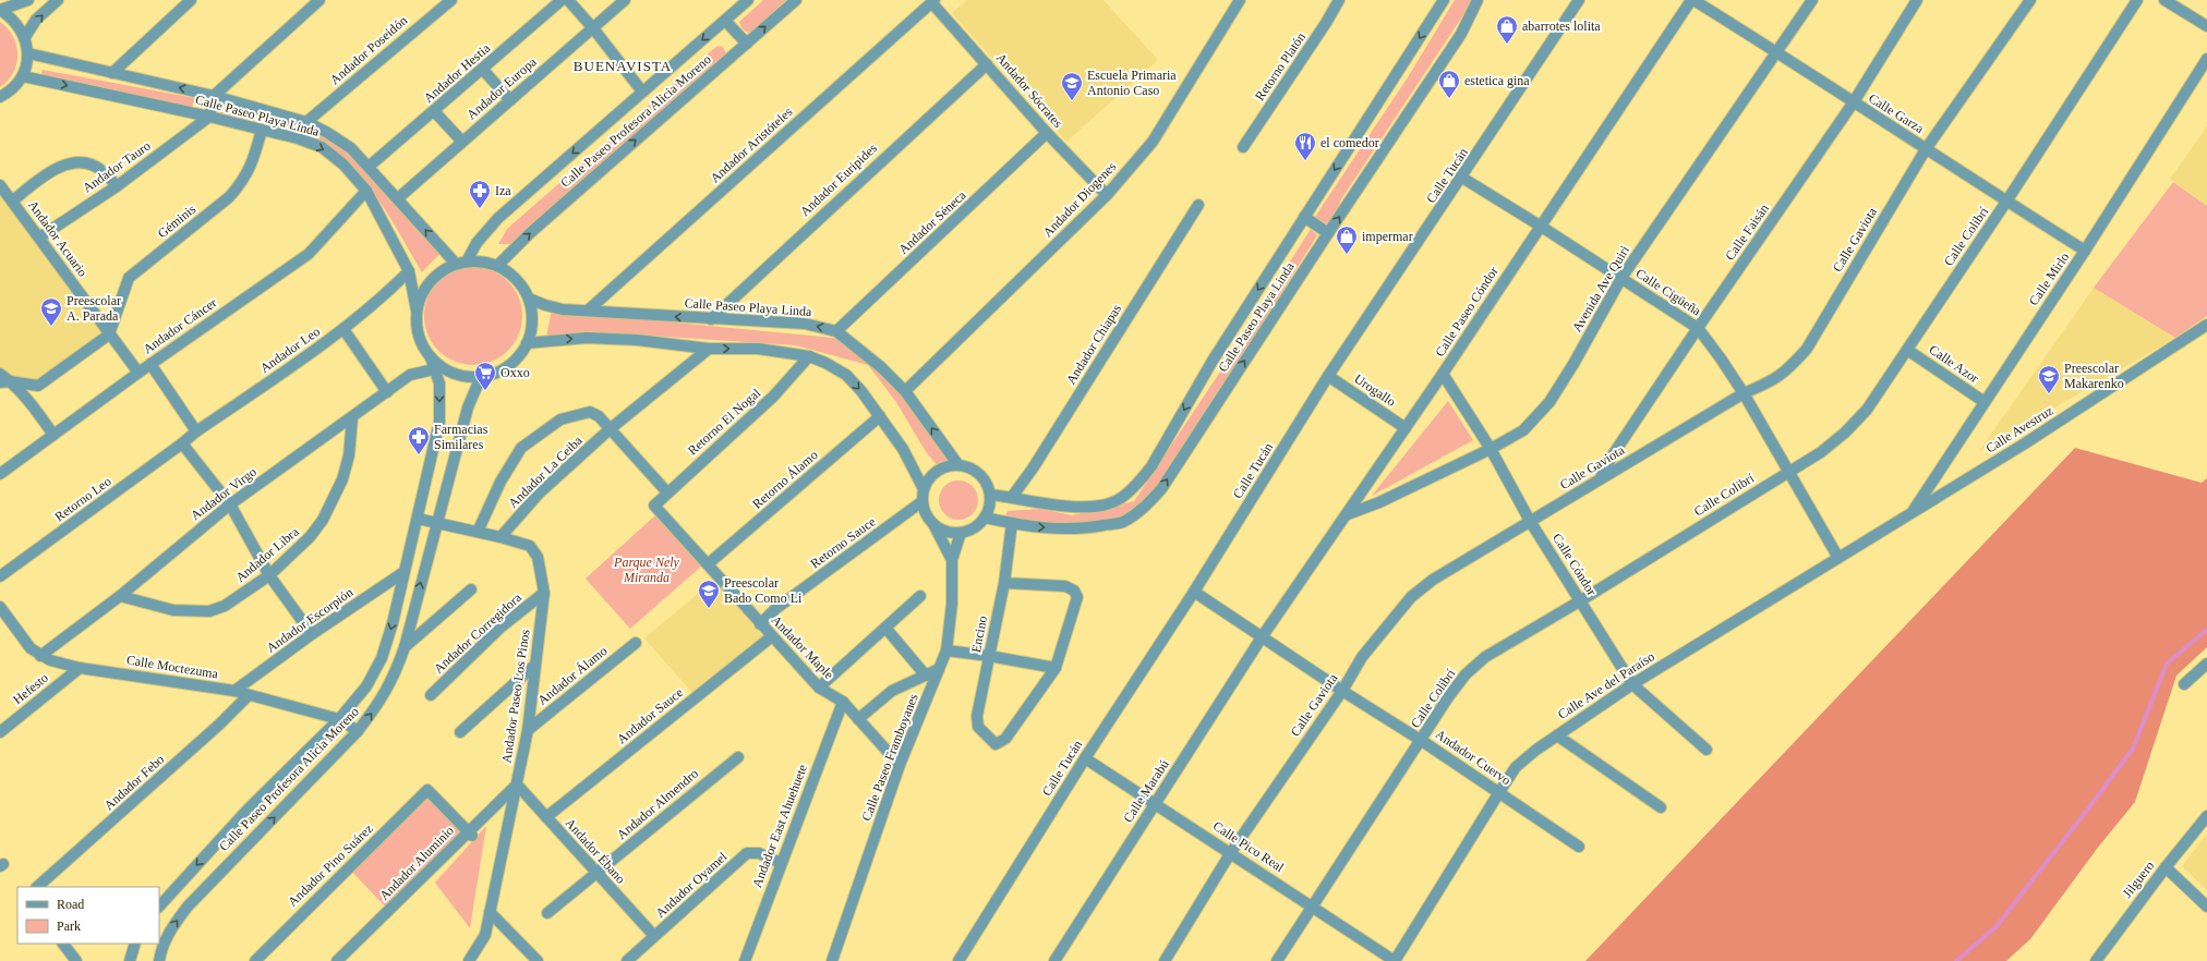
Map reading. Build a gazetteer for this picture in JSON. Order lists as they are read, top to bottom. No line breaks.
{"streets":{"street":["Andador Poseidón","Retorno Platón","Andador Hestia","Andador Europa","Andador Sócrates","Calle Garza","Calle Paseo Playa Linda","Calle Paseo Profesora Alicia Moreno","Andador Aristóteles","Andador Tauro","Calle Tucán","Andador Euripides","Andador Diogenes","Géminis","Andador Séneca","Calle Faisán","Calle Colibrí","Andador Acuario","Calle Gaviota","Calle Mirlo","Avenida Ave Quiri","Calle Cigüeña","Calle Paseo Cóndor","Andador Cáncer","Andador Chiapas","Andador Leo","Calle Azor","Urogallo","Retorno El Nogal","Calle Avestruz","Andador La Ceiba","Retorno Álamo","Andador Virgo","Retorno Leo","Retorno Sauce","Andador Libra","Calle Cóndor","Andador Escorpión","Andador Corregidora","Encino","Andador Maple","Calle Moctezuma","Andador Álamo","Calle Ave del Paraíso","Hefesto","Andador Paseo Los Pinos","Andador Sauce","Calle Paseo Framboyanes","Andador Cuervo","Andador Febo","Calle Marabú","Andador Almendro","Andador East Ahuehuete","Calle Pico Real","Andador Ébano","Andador Aluminio","Andador Pino Suárez","Jilguero","Andador Oyamel"]},"crossings":[["Andador Poseidón","Calle Paseo Playa Linda"],["Andador Hestia","Calle Paseo Playa Linda"],["Andador Europa","Calle Paseo Playa Linda"],["Andador Sócrates","Andador Aristóteles"],["Andador Sócrates","Andador Euripides"],["Andador Sócrates","Andador Diogenes"],["Andador Sócrates","Andador Séneca"],["Calle Garza","Calle Faisán"],["Calle Garza","Calle Colibrí"],["Calle Garza","Calle Gaviota"],["Calle Garza","Calle Mirlo"],["Calle Garza","Avenida Ave Quiri"],["Calle Garza","Calle Paseo Cóndor"],["Calle Paseo Playa Linda","Calle Paseo Profesora Alicia Moreno"],["Calle Paseo Playa Linda","Andador Aristóteles"],["Calle Paseo Playa Linda","Andador Tauro"],["Calle Paseo Playa Linda","Andador Euripides"],["Calle Paseo Playa Linda","Andador Diogenes"],["Calle Paseo Playa Linda","Géminis"],["Calle Paseo Playa Linda","Andador Séneca"],["Calle Paseo Playa Linda","Andador Cáncer"],["Calle Paseo Playa Linda","Andador Chiapas"],["Calle Paseo Playa Linda","Andador Leo"],["Calle Paseo Playa Linda","Retorno Sauce"],["Calle Paseo Playa Linda","Encino"],["Calle Paseo Playa Linda","Calle Paseo Framboyanes"],["Calle Paseo Profesora Alicia Moreno","Andador Virgo"],["Calle Paseo Profesora Alicia Moreno","Andador Escorpión"],["Calle Paseo Profesora Alicia Moreno","Calle Moctezuma"],["Calle Paseo Profesora Alicia Moreno","Andador Paseo Los Pinos"],["Andador Tauro","Andador Acuario"],["Calle Tucán","Calle Cigüeña"],["Calle Tucán","Urogallo"],["Calle Tucán","Andador Cuervo"],["Calle Tucán","Calle Pico Real"],["Géminis","Andador Acuario"],["Calle Faisán","Calle Gaviota"],["Calle Faisán","Calle Cigüeña"],["Calle Colibrí","Calle Cigüeña"],["Calle Colibrí","Calle Azor"],["Calle Colibrí","Calle Cóndor"],["Calle Colibrí","Andador Cuervo"],["Calle Colibrí","Calle Pico Real"],["Andador Acuario","Andador Cáncer"],["Calle Gaviota","Calle Cigüeña"],["Calle Gaviota","Calle Cóndor"],["Calle Gaviota","Andador Cuervo"],["Calle Gaviota","Calle Pico Real"],["Calle Mirlo","Calle Azor"],["Calle Mirlo","Calle Avestruz"],["Calle Mirlo","Calle Ave del Paraíso"],["Avenida Ave Quiri","Calle Cigüeña"],["Avenida Ave Quiri","Calle Paseo Cóndor"],["Avenida Ave Quiri","Calle Cóndor"],["Calle Cigüeña","Calle Paseo Cóndor"],["Calle Cigüeña","Calle Ave del Paraíso"],["Calle Paseo Cóndor","Urogallo"],["Calle Paseo Cóndor","Calle Cóndor"],["Calle Paseo Cóndor","Andador Cuervo"],["Calle Paseo Cóndor","Calle Marabú"],["Andador Leo","Retorno Leo"],["Retorno El Nogal","Andador Maple"],["Calle Avestruz","Calle Ave del Paraíso"],["Andador La Ceiba","Andador Paseo Los Pinos"],["Retorno Álamo","Andador Maple"],["Andador Virgo","Andador Libra"],["Andador Virgo","Calle Moctezuma"],["Retorno Sauce","Andador Maple"],["Retorno Sauce","Calle Paseo Framboyanes"],["Calle Cóndor","Calle Ave del Paraíso"],["Andador Escorpión","Calle Moctezuma"],["Andador Corregidora","Andador Paseo Los Pinos"],["Andador Maple","Andador Sauce"],["Andador Maple","Calle Paseo Framboyanes"],["Andador Maple","Andador East Ahuehuete"],["Calle Moctezuma","Hefesto"],["Calle Moctezuma","Andador Febo"],["Andador Álamo","Andador Paseo Los Pinos"],["Calle Ave del Paraíso","Andador Cuervo"],["Calle Ave del Paraíso","Calle Pico Real"],["Andador Paseo Los Pinos","Andador Ébano"],["Andador Paseo Los Pinos","Andador Aluminio"],["Andador Sauce","Andador Ébano"],["Andador Cuervo","Calle Marabú"],["Calle Marabú","Calle Pico Real"],["Andador Almendro","Andador Ébano"],["Andador East Ahuehuete","Andador Oyamel"],["Andador Ébano","Andador Aluminio"],["Andador Ébano","Andador Oyamel"],["Andador Aluminio","Andador Pino Suárez"]],"districts":["BUENAVISTA"],"parks":["Parque Nely Miranda"],"places":{"shop":["abarrotes lolita","estetica gina","impermar"],"school or university":["Escuela Primaria Antonio Caso","Preescolar A. Parada","Preescolar Makarenko","Preescolar Bado Como Li"],"restaurant":["el comedor"],"pharmacy":["Iza","Farmacias Similares"],"supermarket":["Oxxo"]},"legend":["Road","Park"]}
